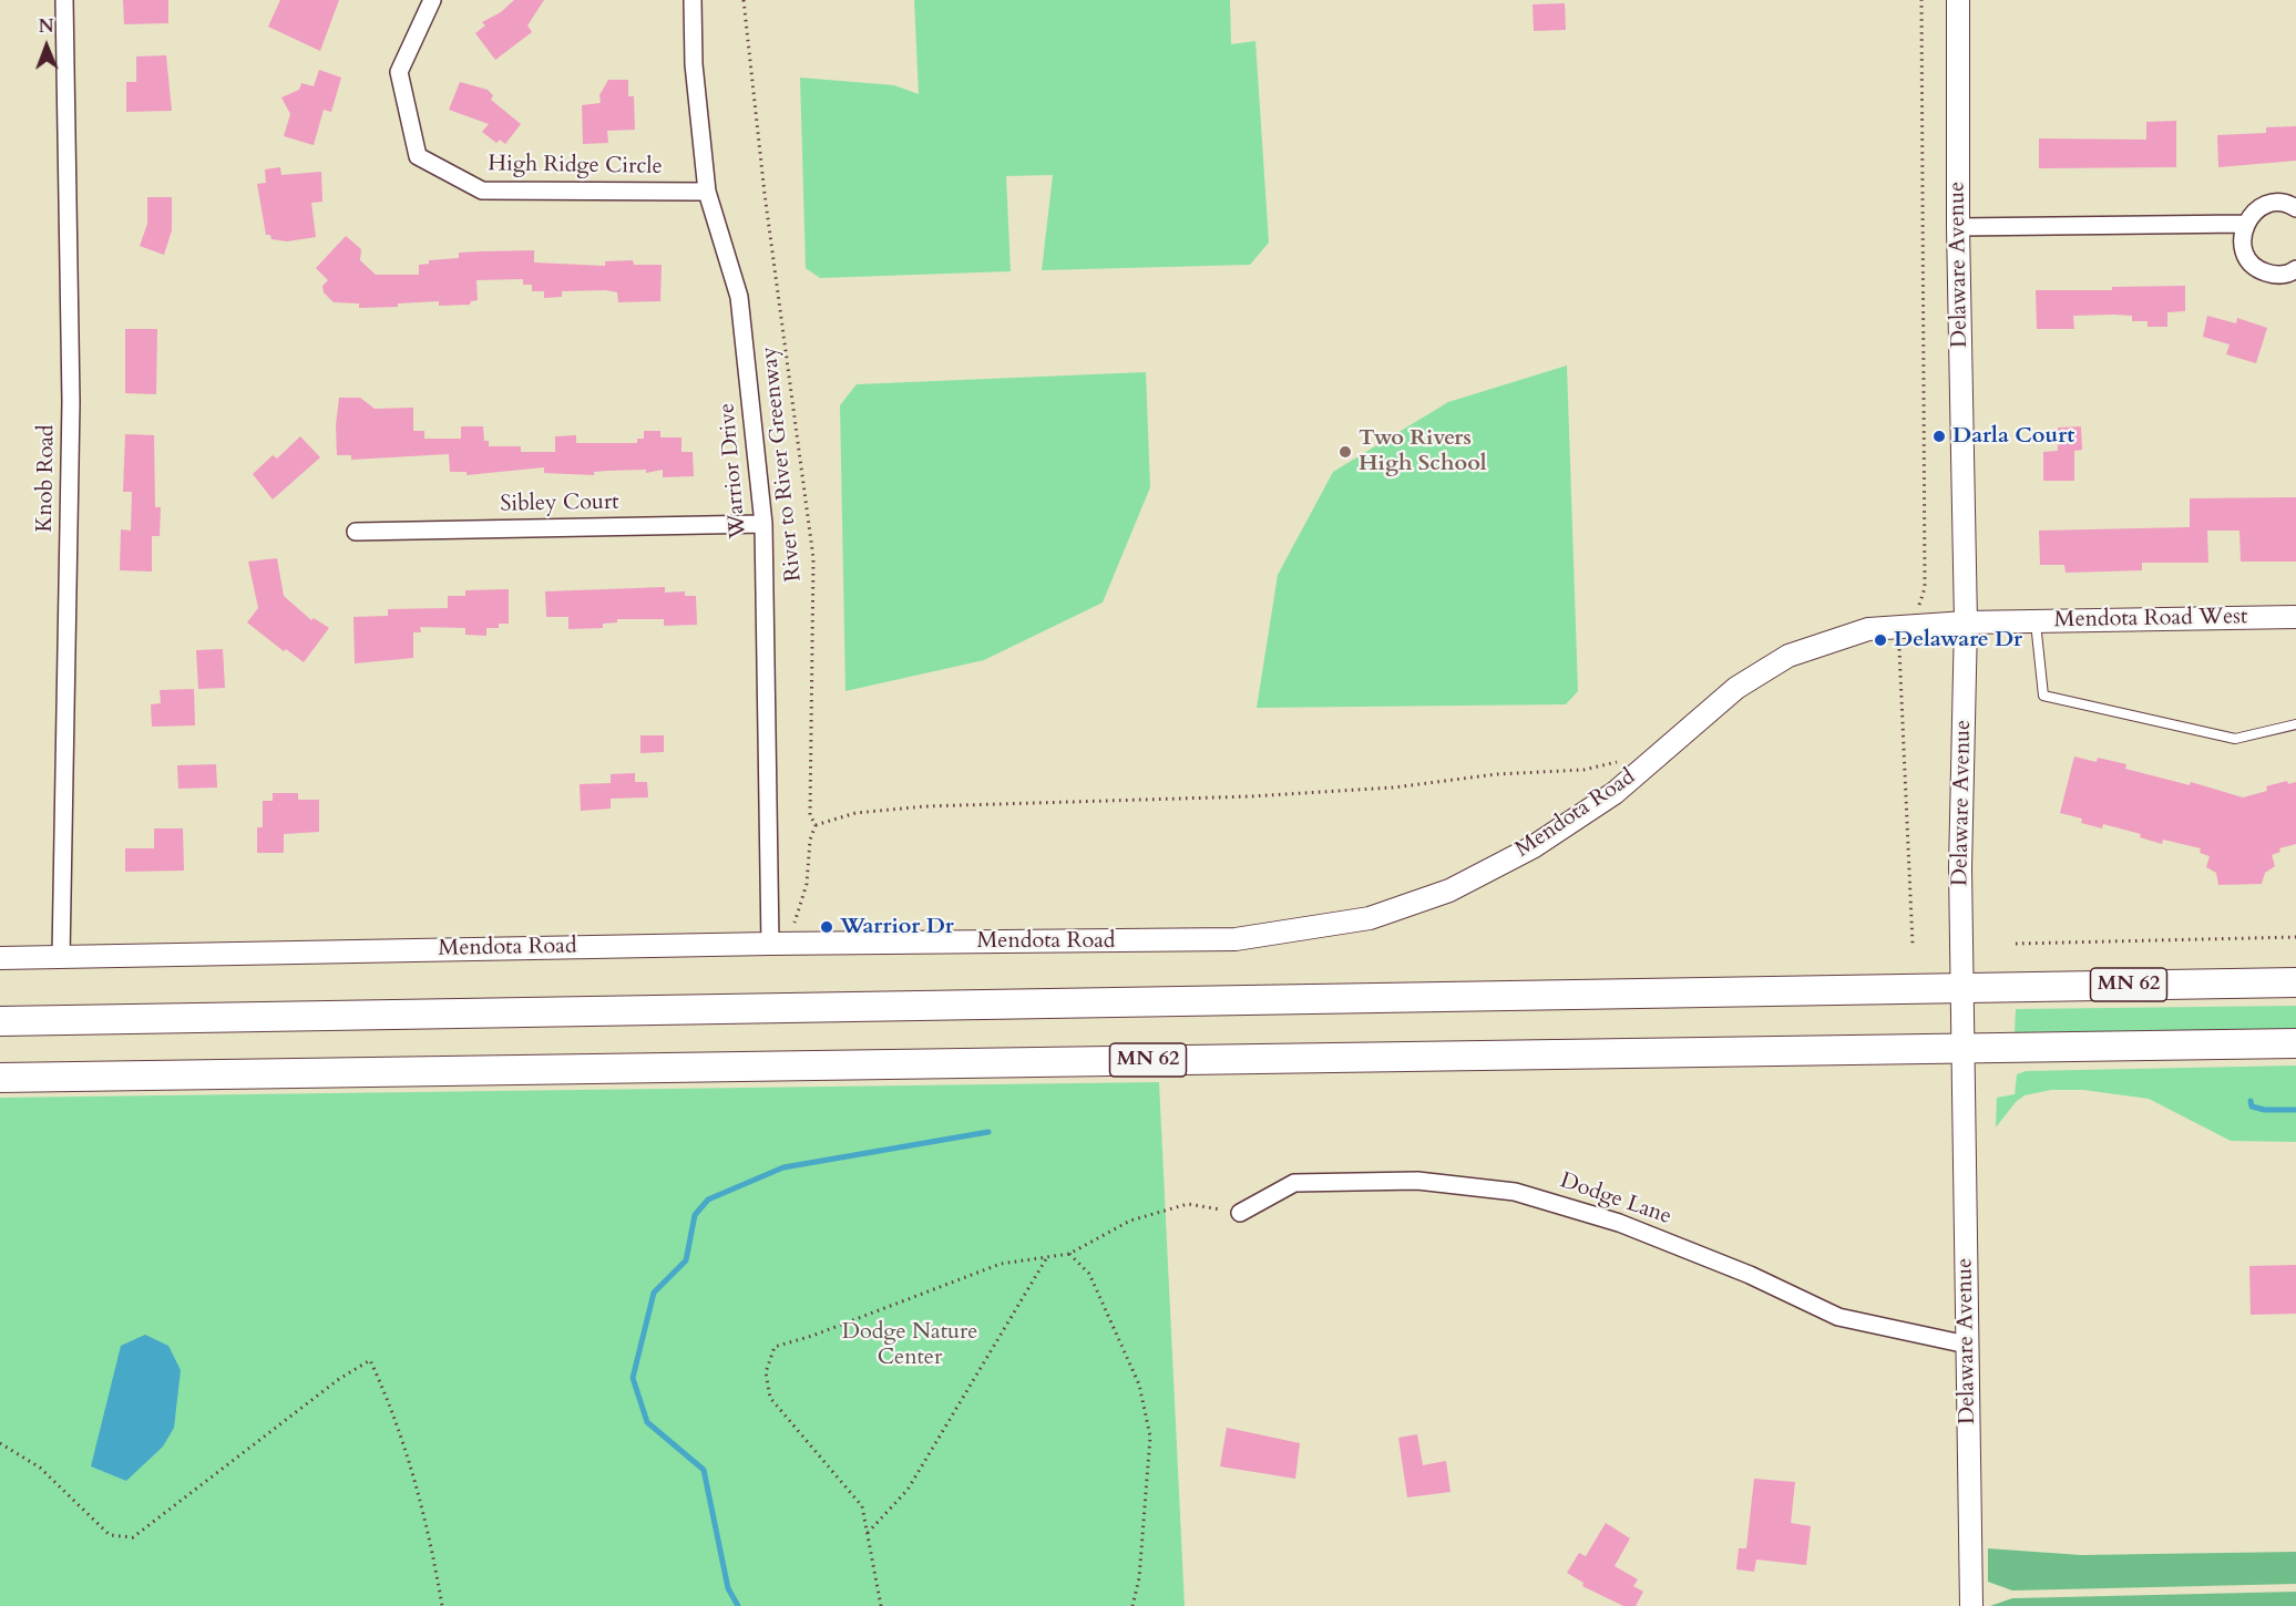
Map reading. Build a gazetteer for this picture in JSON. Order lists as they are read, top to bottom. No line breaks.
{"streets":{"highway":["MN 62"],"street":["High Ridge Circle","Delaware Avenue","Warrior Drive","Knob Road","Sibley Court","Mendota Road West","Mendota Road","Dodge Lane"],"path":["River to River Greenway"]},"crossings":[["High Ridge Circle","Warrior Drive"],["Delaware Avenue","Mendota Road West"],["Delaware Avenue","Mendota Road"],["Delaware Avenue","MN 62"],["Delaware Avenue","Dodge Lane"],["Warrior Drive","Sibley Court"],["Warrior Drive","Mendota Road"],["Knob Road","Mendota Road"],["Mendota Road West","Mendota Road"]],"parks":["Dodge Nature Center"],"places":["Darla Court","Two Rivers High School","Delaware Dr","Warrior Dr"],"north":"top"}
